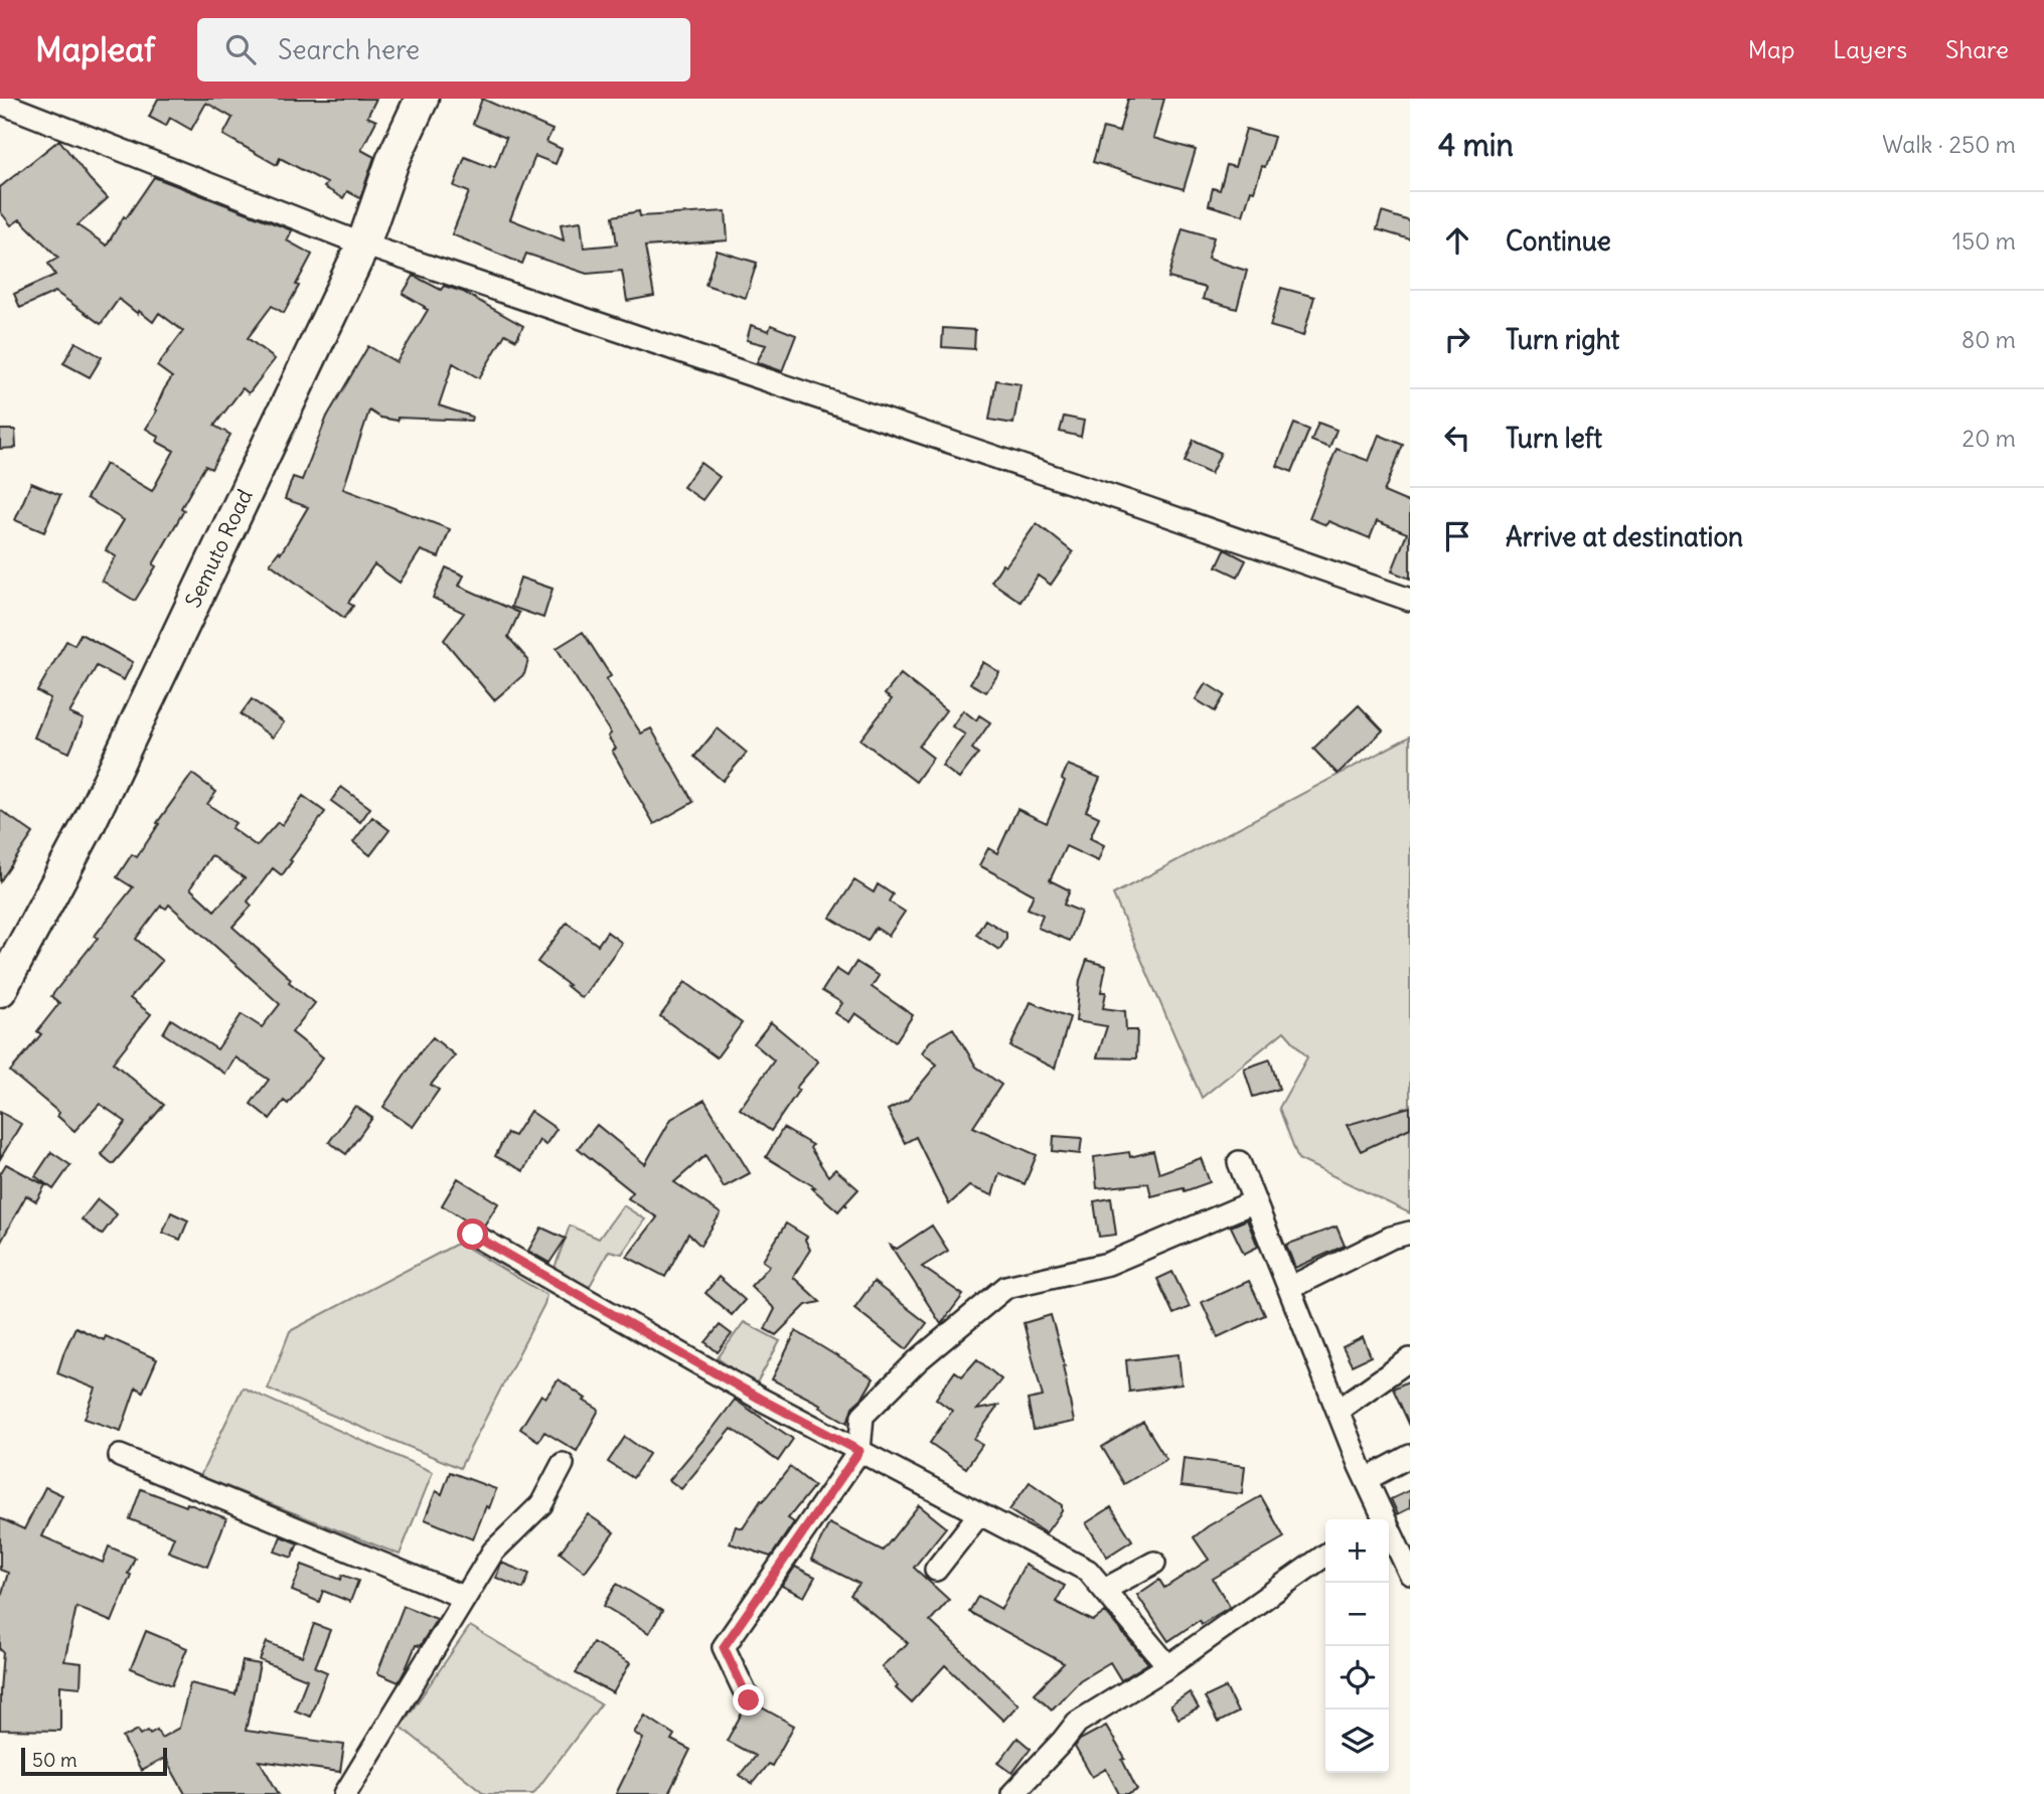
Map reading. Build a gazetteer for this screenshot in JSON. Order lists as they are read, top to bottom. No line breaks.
{"streets":{"main road":["Semuto Road"]},"scale_bar":"50 m","page":{"header":"Mapleaf","search":"Search here","nav":["Map","Layers","Share"],"heading":["4 min","Walk · 250 m"],"list":[["Continue","150 m"],["Turn right","80 m"],["Turn left","20 m"],"Arrive at destination"],"map_buttons":["+","−"],"scale":"50 m"}}
